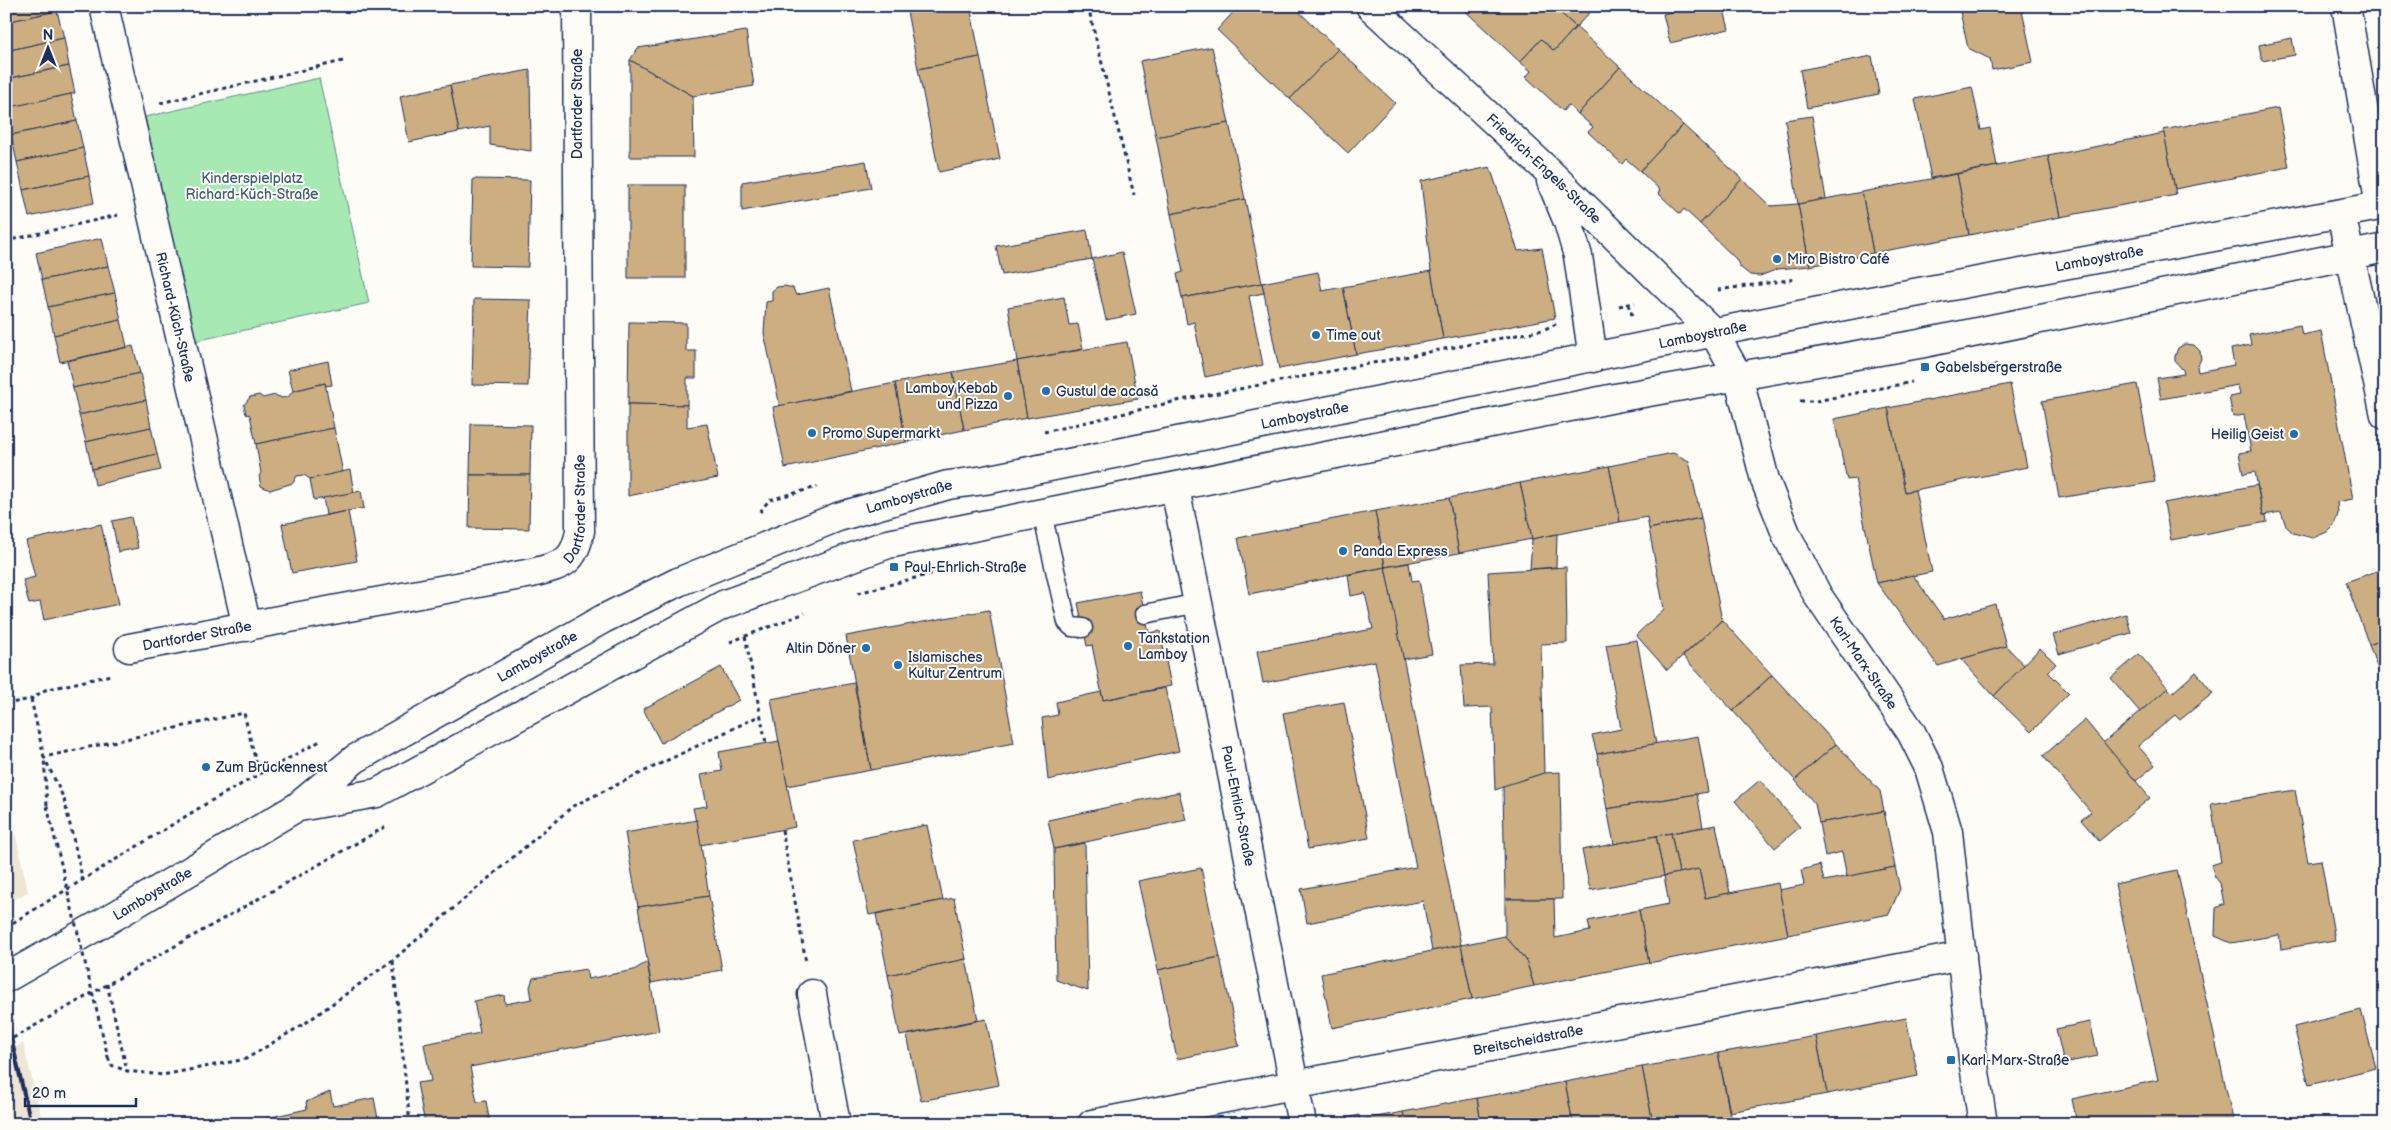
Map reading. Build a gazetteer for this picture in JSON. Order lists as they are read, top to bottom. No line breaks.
{"streets":{"street":["Dartforder Straße","Friedrich-Engels-Straße","Lamboystraße","Richard-Küch-Straße","Karl-Marx-Straße","Paul-Ehrlich-Straße","Breitscheidstraße"]},"crossings":[["Dartforder Straße","Richard-Küch-Straße"],["Friedrich-Engels-Straße","Lamboystraße"],["Friedrich-Engels-Straße","Karl-Marx-Straße"],["Lamboystraße","Karl-Marx-Straße"],["Lamboystraße","Paul-Ehrlich-Straße"],["Karl-Marx-Straße","Breitscheidstraße"],["Paul-Ehrlich-Straße","Breitscheidstraße"]],"parks":["Kinderspielplatz Richard-Küch-Straße"],"places":{"other":["Miro Bistro Café","Time out","Gustul de acasă","Lamboy Kebab und Pizza","Promo Supermarkt","Heilig Geist","Panda Express","Tankstation Lamboy","Altin Döner","Islamisches Kultur Zentrum","Zum Brückennest"],"transit":["Gabelsbergerstraße","Paul-Ehrlich-Straße","Karl-Marx-Straße"]},"scale_bar":"20 m","north":"top"}
